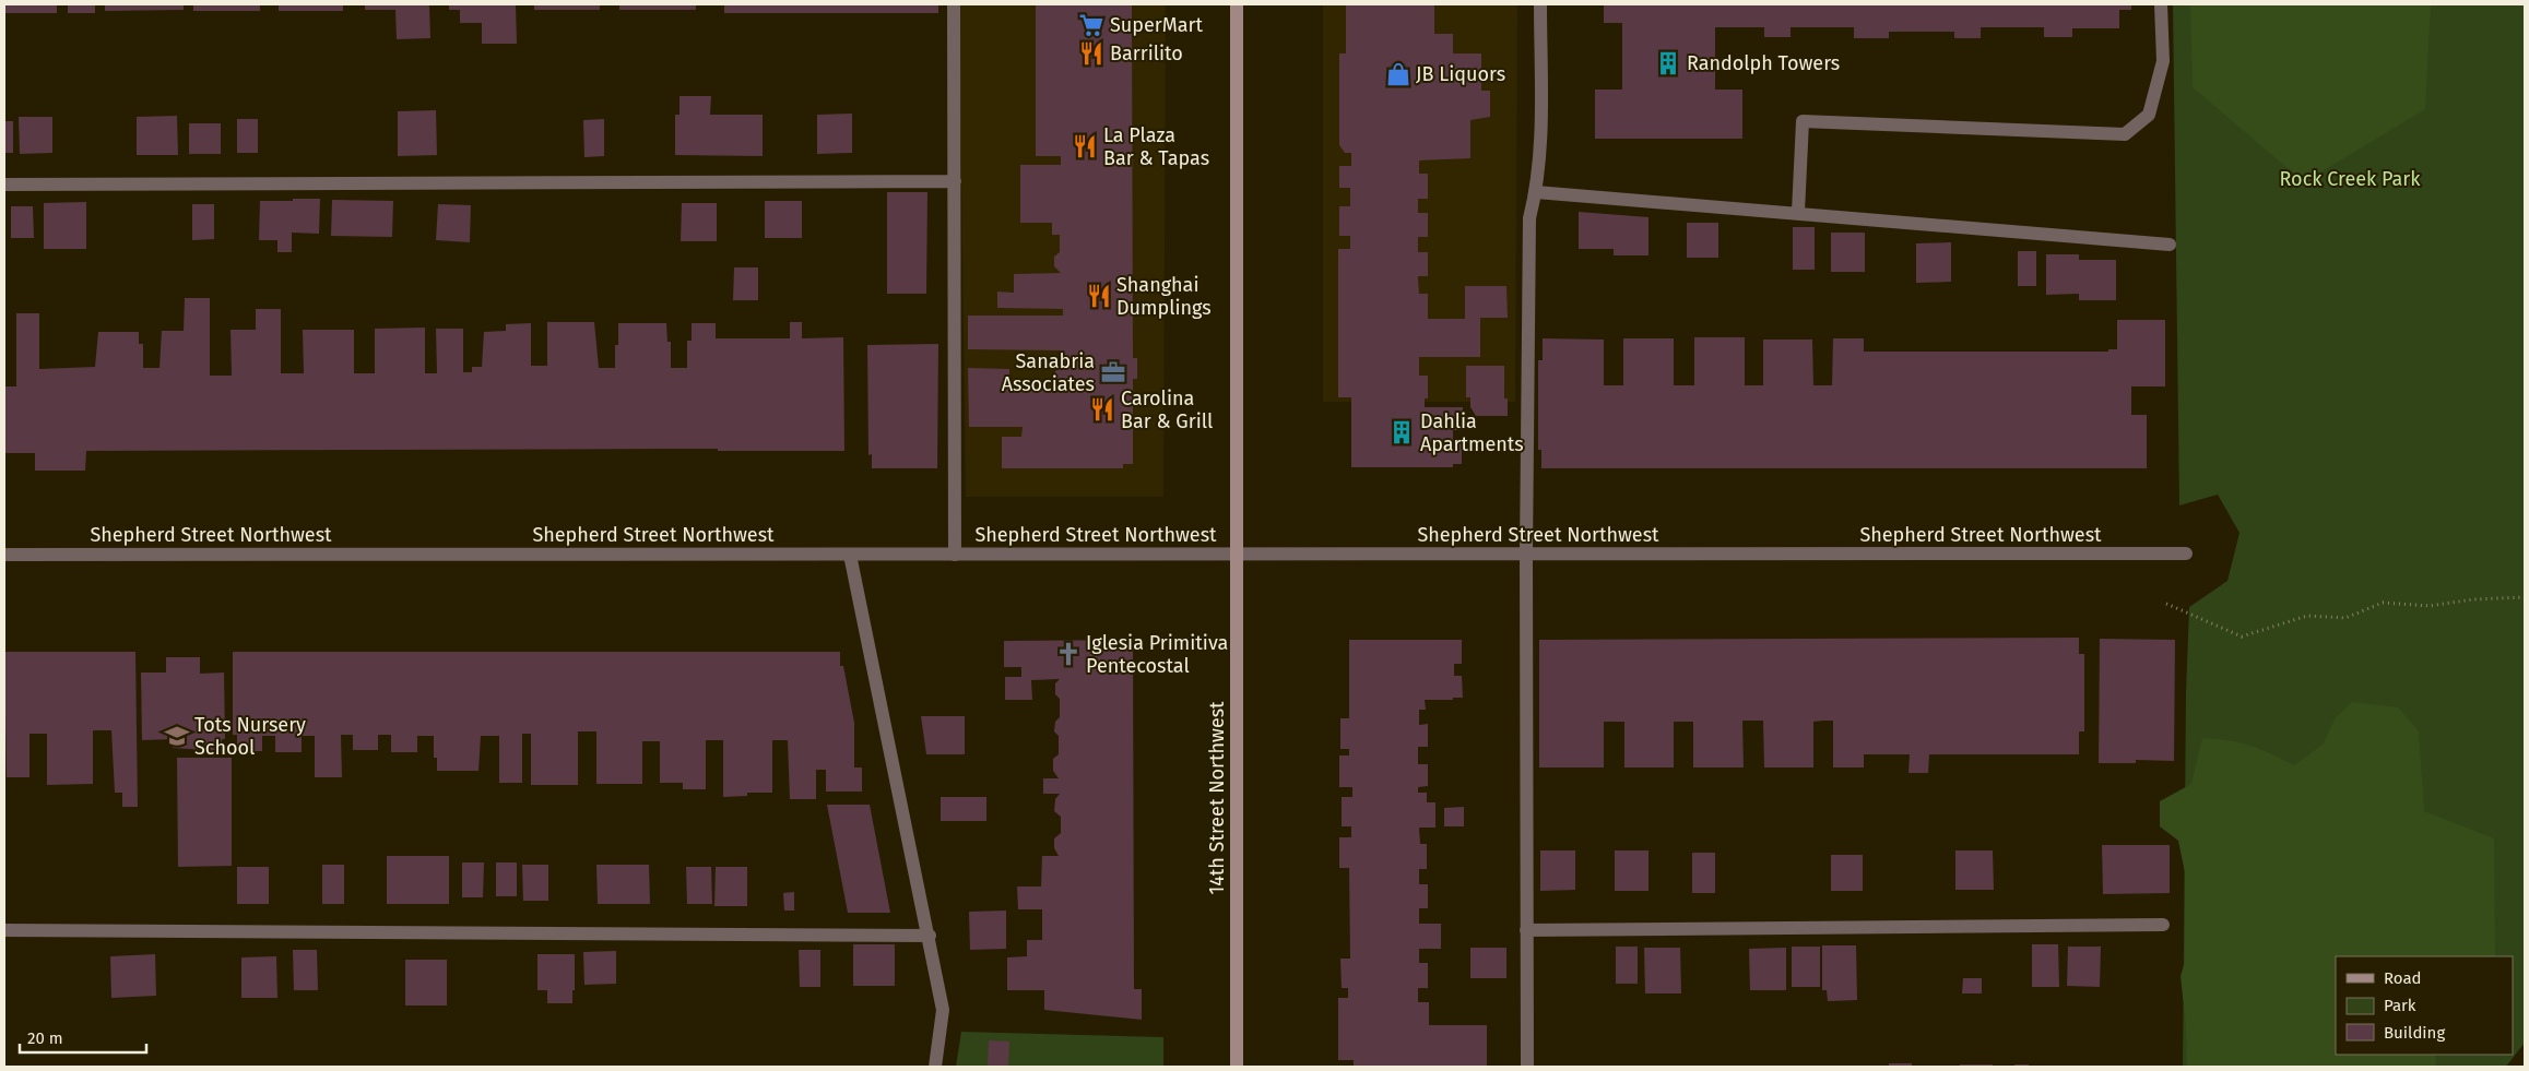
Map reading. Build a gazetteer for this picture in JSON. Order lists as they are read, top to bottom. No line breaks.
{"streets":{"main road":["14th Street Northwest"],"street":["Shepherd Street Northwest"]},"crossings":[["Shepherd Street Northwest","14th Street Northwest"]],"parks":["Rock Creek Park"],"places":{"supermarket":["SuperMart"],"restaurant":["Barrilito","La Plaza Bar & Tapas","Shanghai Dumplings","Carolina Bar & Grill"],"building":["Randolph Towers","Dahlia Apartments"],"shop":["JB Liquors"],"office":["Sanabria Associates"],"church":["Iglesia Primitiva Pentecostal"],"school or university":["Tots Nursery School"]},"legend":["Road","Park","Building"],"scale_bar":"20 m"}
